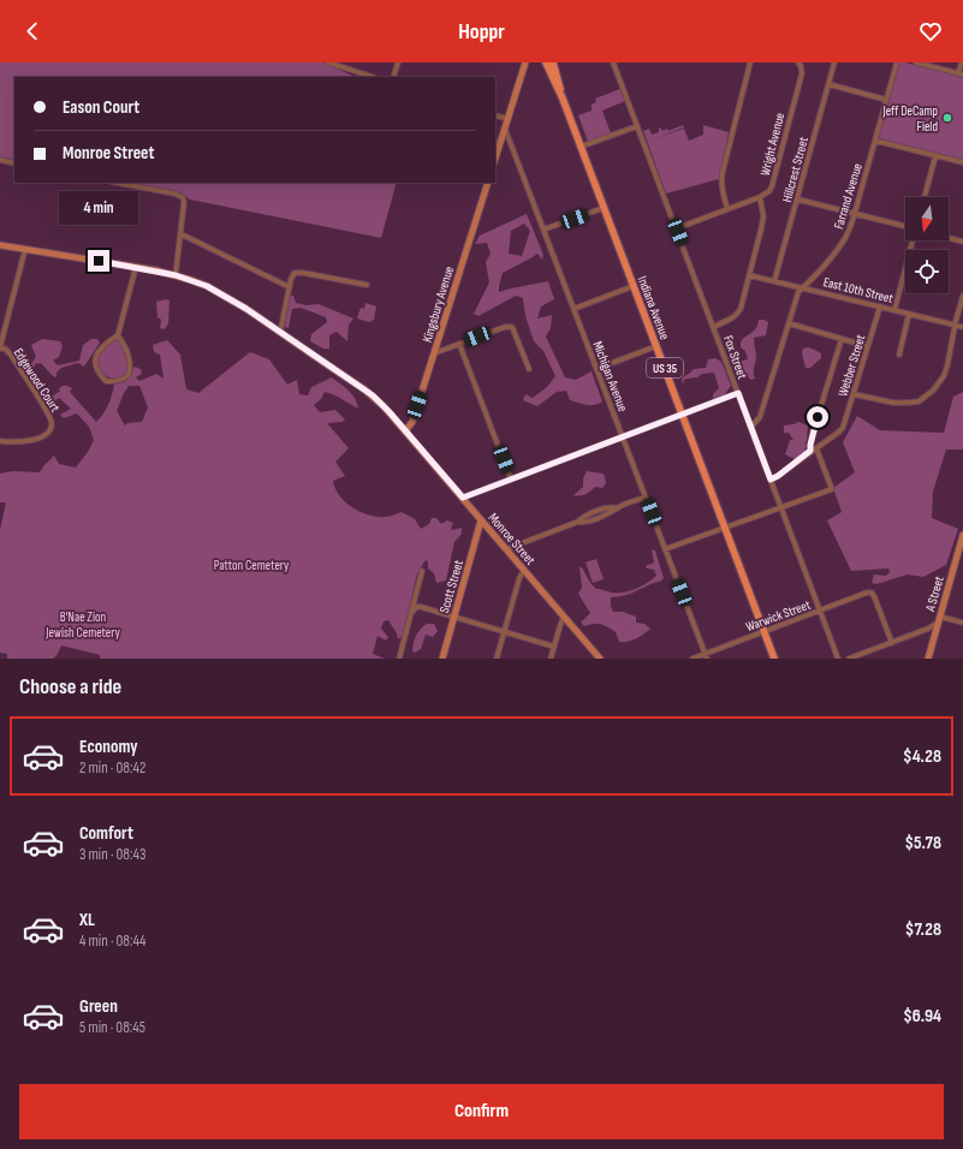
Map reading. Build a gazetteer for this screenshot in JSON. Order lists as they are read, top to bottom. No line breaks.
{"streets":{"main road":["Kingsbury Avenue","Indiana Avenue","US 35","Monroe Street","Scott Street","A Street"],"street":["Wright Avenue","Hillcrest Street","Farrand Avenue","East 10th Street","Fox Street","Webber Street","Michigan Avenue","Edgewood Court","Warwick Street"]},"crossings":[["Hillcrest Street","East 10th Street"],["Farrand Avenue","East 10th Street"],["Farrand Avenue","Fox Street"],["East 10th Street","Webber Street"],["Kingsbury Avenue","Monroe Street"],["Indiana Avenue","Warwick Street"],["Fox Street","Webber Street"],["Fox Street","Warwick Street"],["Michigan Avenue","Warwick Street"],["Monroe Street","Scott Street"]],"parks":["Patton Cemetery","B'Nae Zion Jewish Cemetery"],"places":["Jeff DeCamp Field"],"north":"bottom","page":{"header":"Hoppr","banner":["Eason Court","Monroe Street"],"bubble":"4 min","heading":"Choose a ride","list":[{"name":"Economy","note":"2 min · 08:42","value":"$4.28"},{"name":"Comfort","note":"3 min · 08:43","value":"$5.78"},{"name":"XL","note":"4 min · 08:44","value":"$7.28"},{"name":"Green","note":"5 min · 08:45","value":"$6.94"}],"buttons":"Confirm"}}
